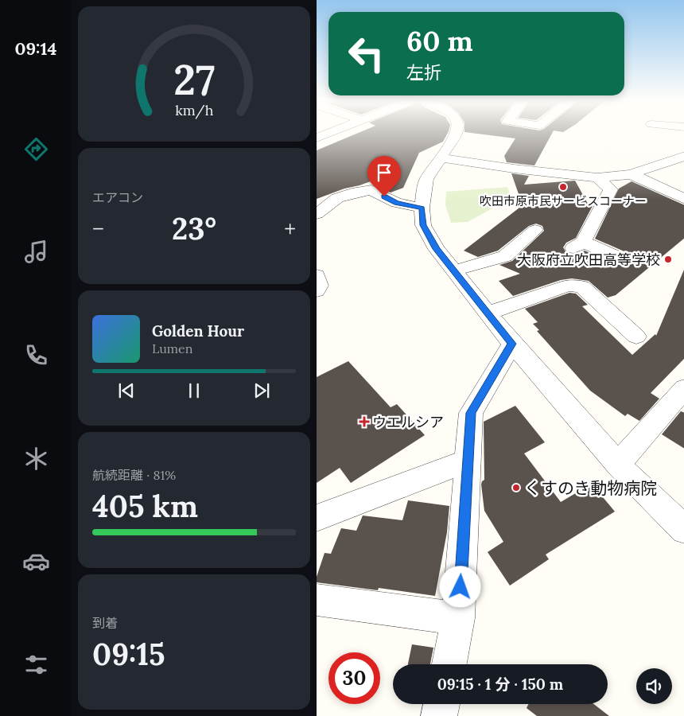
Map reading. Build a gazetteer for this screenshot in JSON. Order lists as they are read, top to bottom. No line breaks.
{"places":{"other":["吹田市原市民サービスコーナー","大阪府立吹田高等学校","くすのき動物病院"],"health":["ウエルシア"]},"page":{"tabs":"09:14","turn":["60 m","左折"],"tile":["エアコン",["航続距離 · 81%","405 km"],["到着","09:15"]],"heat":["−","23°","+"],"song":["Golden Hour","Lumen"],"limit":"30","trip":"09:15 · 1 分 · 150 m","gauge":["27","km/h"]}}
